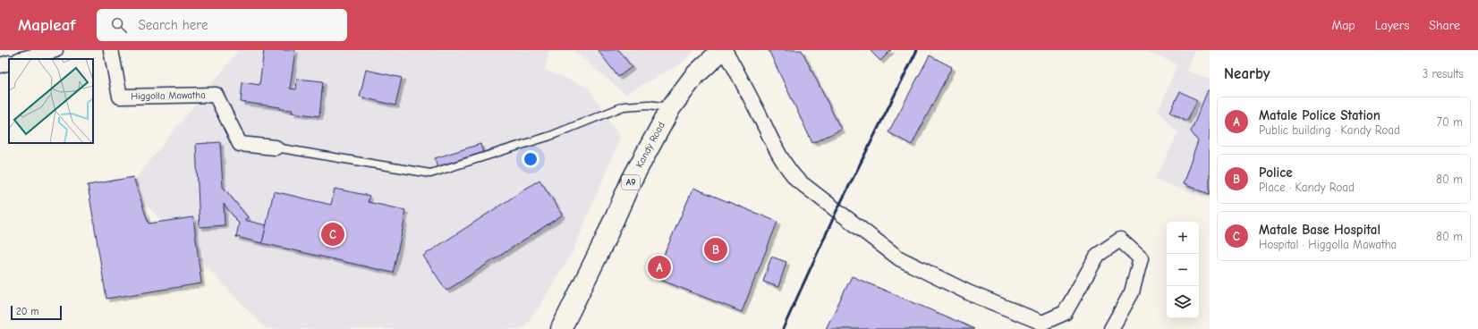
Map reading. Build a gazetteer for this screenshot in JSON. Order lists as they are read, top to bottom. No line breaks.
{"streets":{"highway":["Kandy Road","A9"],"street":["Higgolla Mawatha"]},"scale_bar":"20 m","page":{"header":"Mapleaf","search":"Search here","nav":["Map","Layers","Share"],"heading":["Nearby","3 results"],"list":[{"mark":"A","name":"Matale Police Station","note":"Public building · Kandy Road","value":"70 m"},{"mark":"B","name":"Police","note":"Place · Kandy Road","value":"80 m"},{"mark":"C","name":"Matale Base Hospital","note":"Hospital · Higgolla Mawatha","value":"80 m"}],"pins":["C","B","A"],"map_buttons":["+","−"],"scale":"20 m"}}
